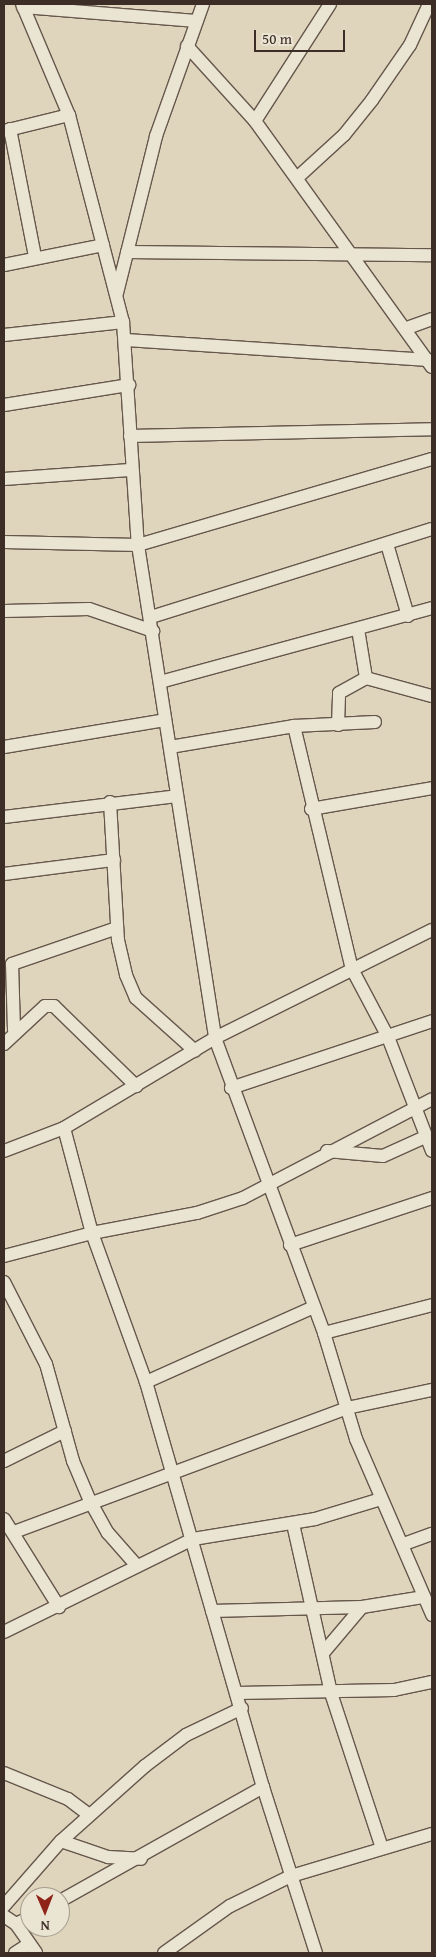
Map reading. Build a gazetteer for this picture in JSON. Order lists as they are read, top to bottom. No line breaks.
{"scale_bar":"50 m","north":"bottom"}
